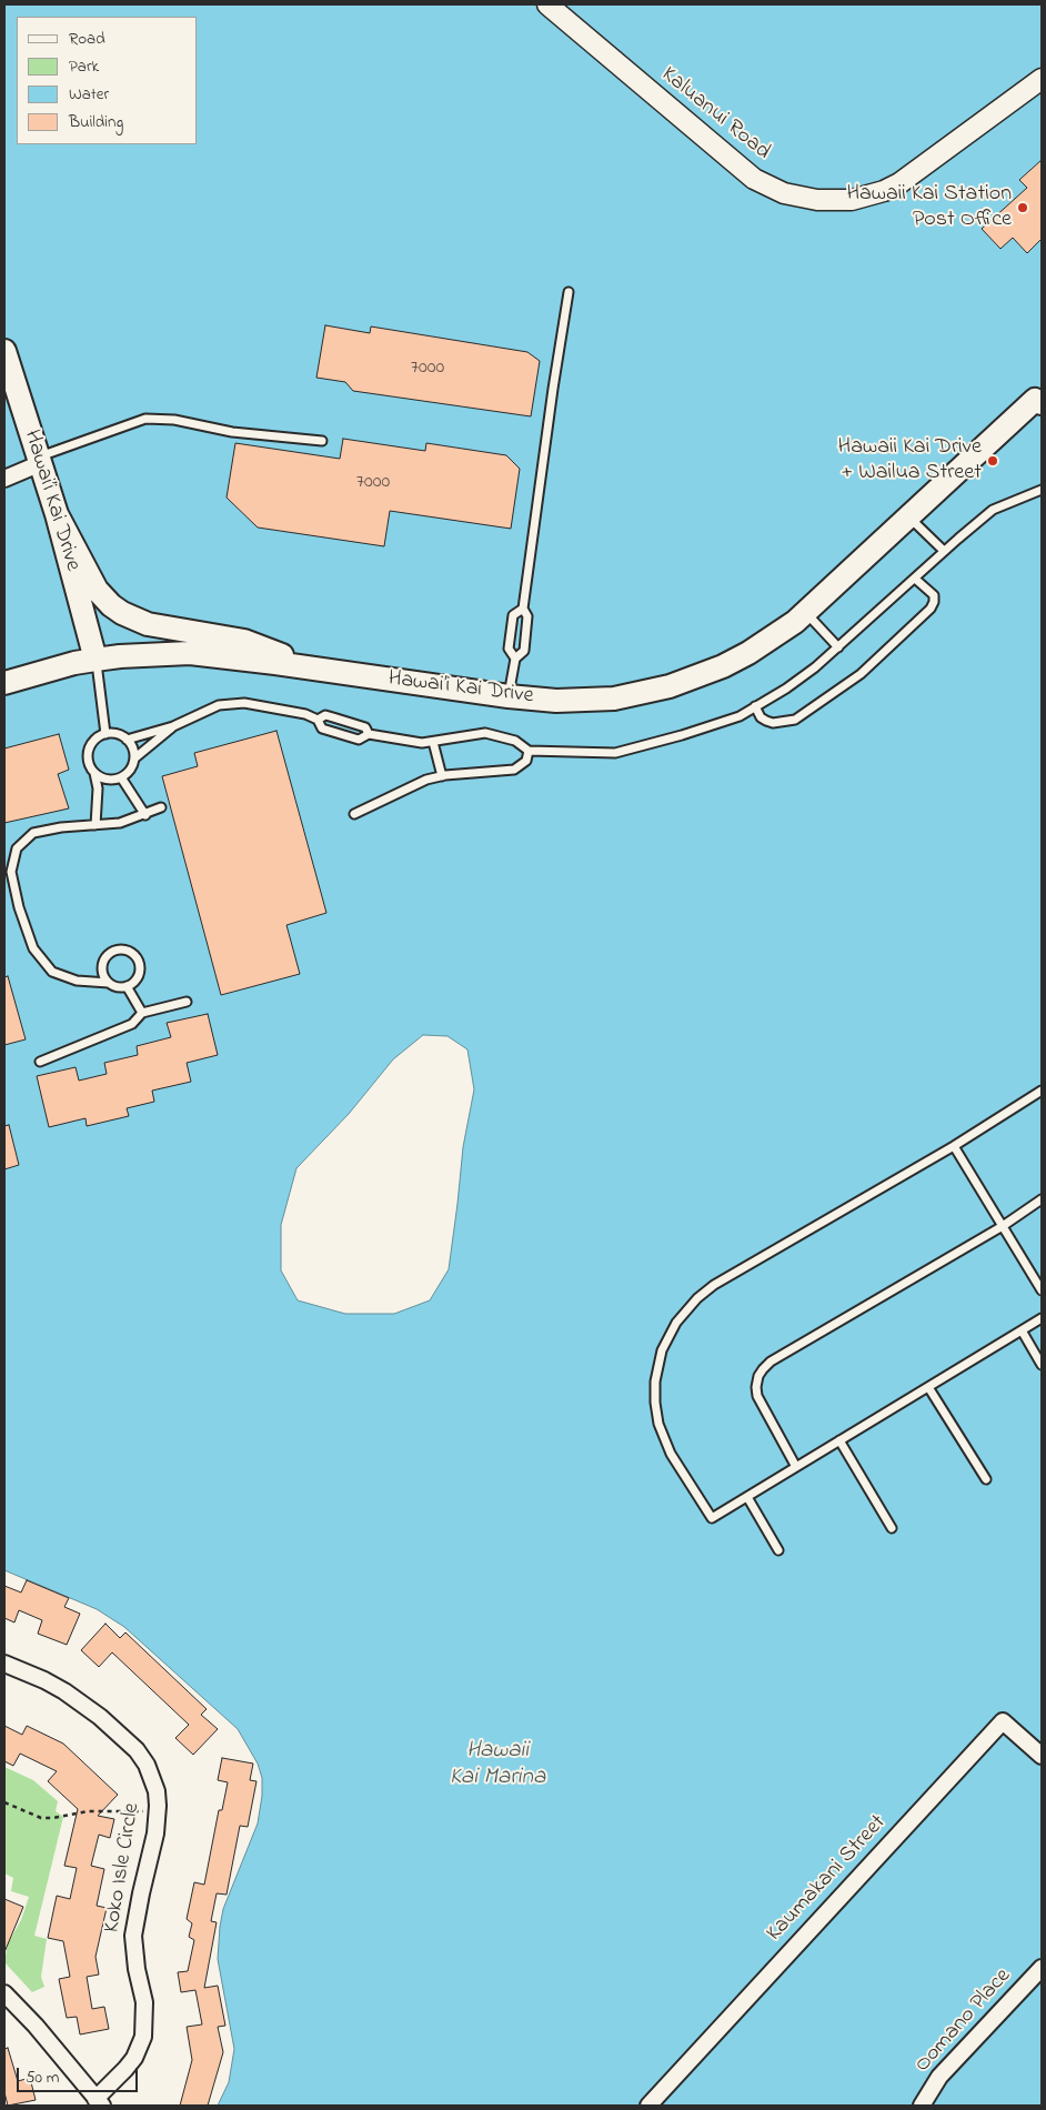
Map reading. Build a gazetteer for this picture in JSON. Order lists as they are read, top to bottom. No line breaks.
{"streets":{"main road":["Hawai’i Kai Drive"],"street":["Kaluanui Road","Koko Isle Circle","Kaumakani Street","Oomano Place"]},"water":["Hawaii Kai Marina"],"places":["Hawaii Kai Station Post Office","Hawaii Kai Drive + Wailua Street"],"house_numbers":["7000","7000"],"legend":["Road","Park","Water","Building"],"scale_bar":"50 m"}
